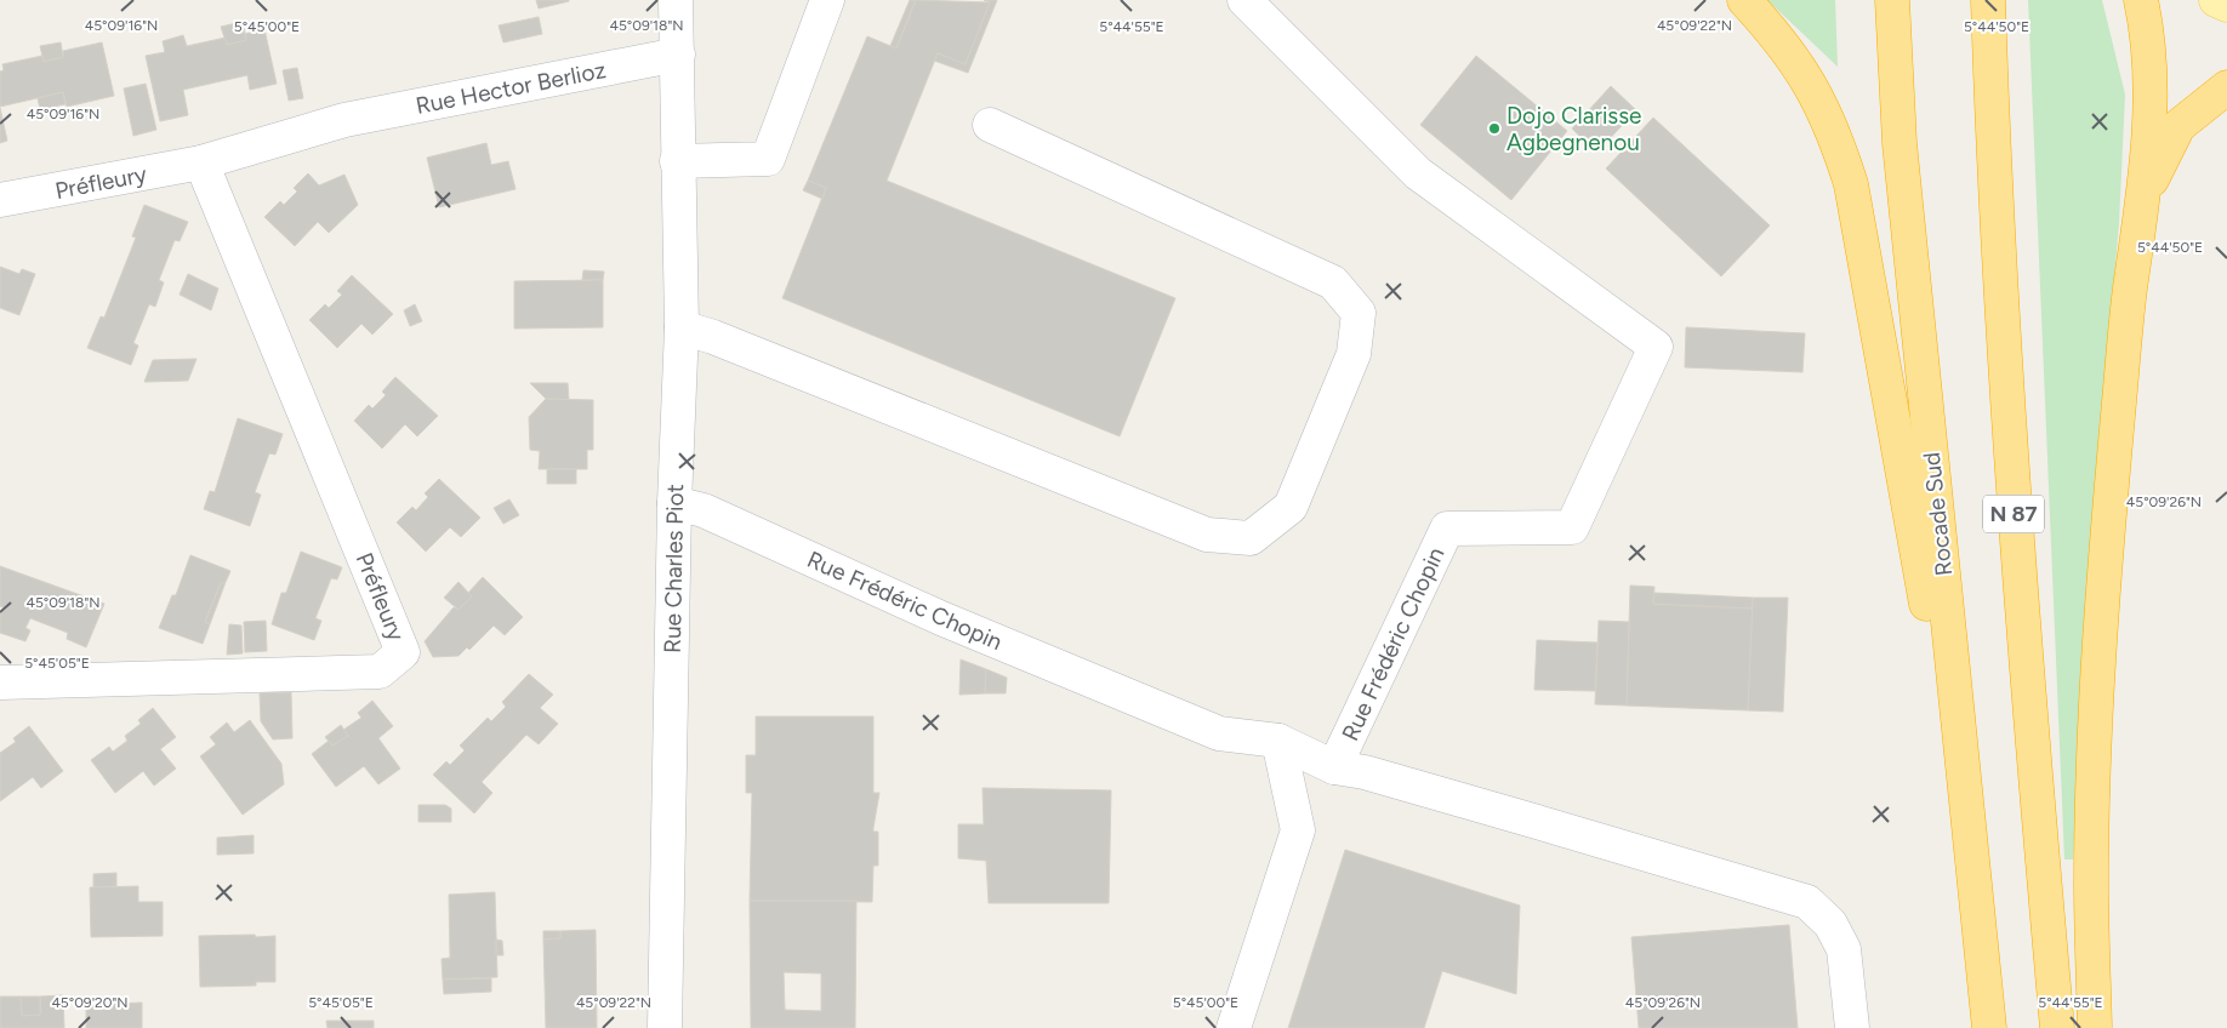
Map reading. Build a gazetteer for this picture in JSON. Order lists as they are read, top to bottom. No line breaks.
{"streets":{"highway":["Rocade Sud","N 87"],"street":["Rue Hector Berlioz","Préfleury","Rue Charles Piot","Rue Frédéric Chopin"]},"crossings":[["Rue Hector Berlioz","Préfleury"],["Rue Hector Berlioz","Rue Charles Piot"],["Rue Charles Piot","Rue Frédéric Chopin"]],"places":["Dojo Clarisse Agbegnenou"],"coordinates":["45°09'16\"N","45°09'18\"N","45°09'22\"N","5°45'00\"E","5°44'55\"E","5°44'50\"E","45°09'26\"N","5°45'05\"E","45°09'20\"N"]}
